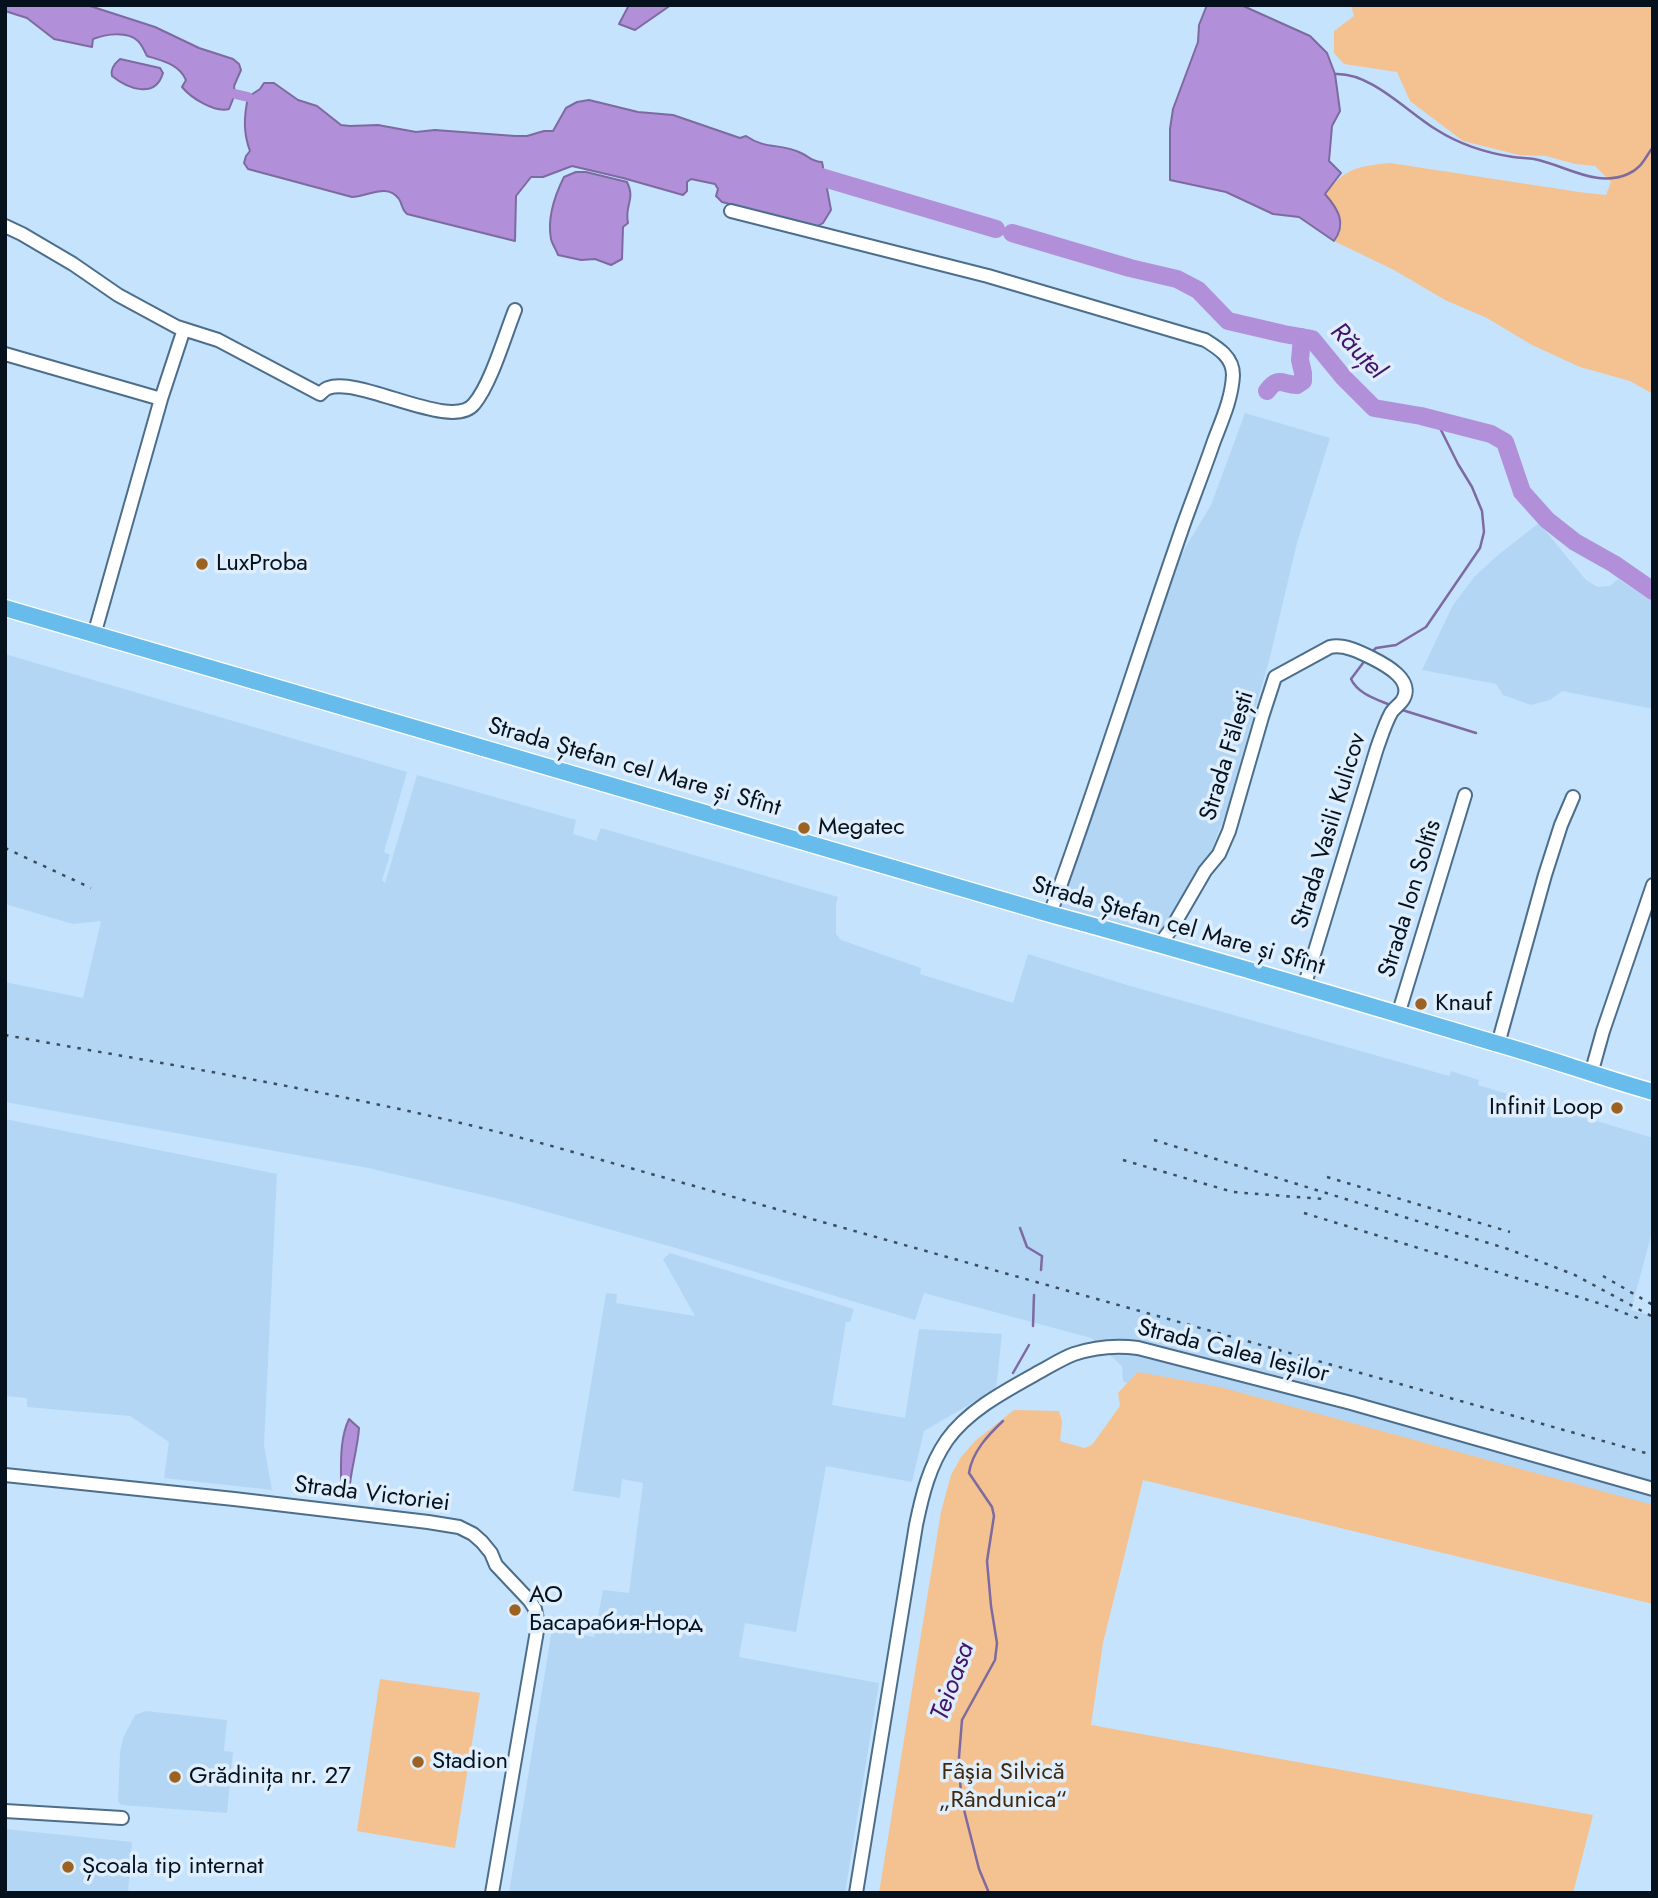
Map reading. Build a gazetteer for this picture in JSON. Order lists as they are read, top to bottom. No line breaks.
{"streets":{"main road":["Strada Ștefan cel Mare și Sfînt"],"street":["Strada Fălești","Strada Vasili Kulicov","Strada Ion Soltîs","Strada Calea Ieșilor","Strada Victoriei"]},"crossings":[["Strada Fălești","Strada Ștefan cel Mare și Sfînt"],["Strada Fălești","Strada Vasili Kulicov"],["Strada Ștefan cel Mare și Sfînt","Strada Vasili Kulicov"],["Strada Ștefan cel Mare și Sfînt","Strada Ion Soltîs"]],"water":["Răuțel","Teioasa"],"parks":["Fâşia Silvică „Rândunica“"],"places":["LuxProba","Megatec","Knauf","Infinit Loop","АО Басарабия-Норд","Stadion","Grădinița nr. 27","Școala tip internat"]}
